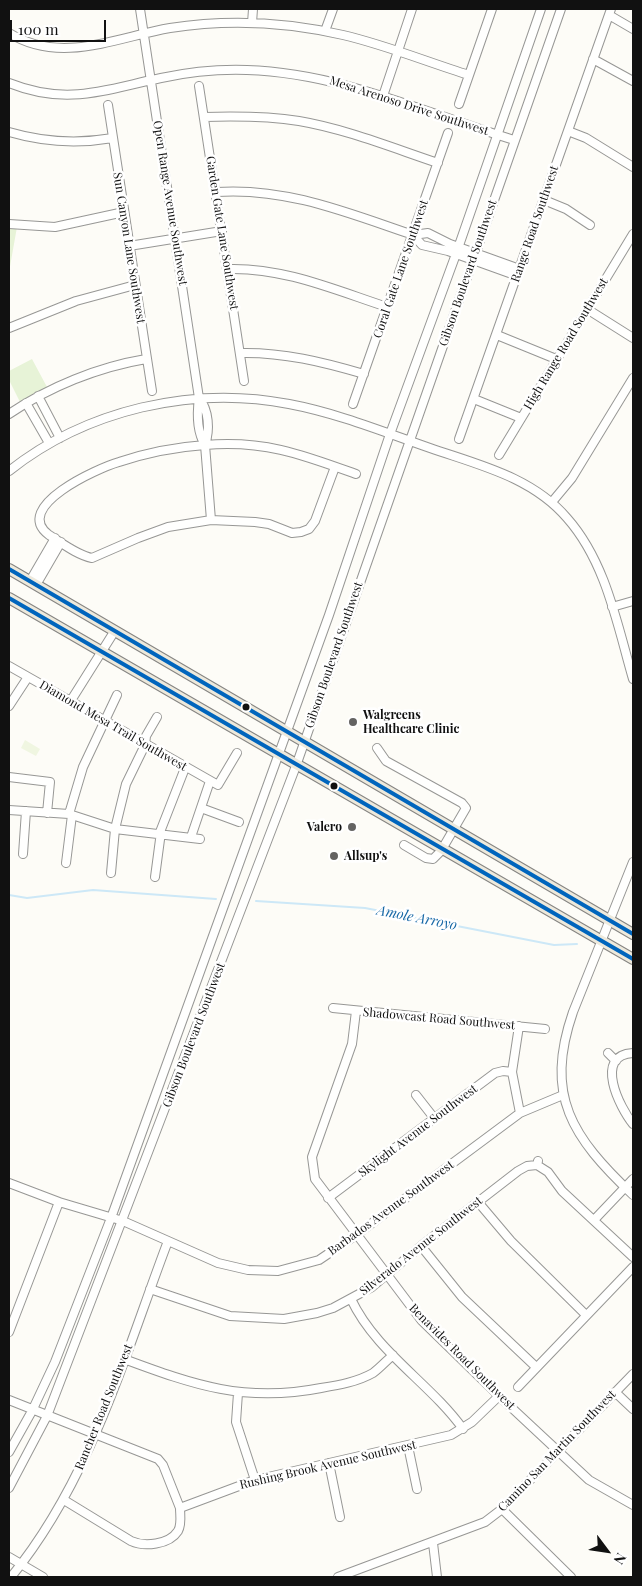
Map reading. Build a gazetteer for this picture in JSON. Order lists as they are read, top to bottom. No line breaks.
{"streets":{"street":["Mesa Arenoso Drive Southwest","Open Range Avenue Southwest","Range Road Southwest","Garden Gate Lane Southwest","Sun Canyon Lane Southwest","Coral Gate Lane Southwest","Gibson Boulevard Southwest","High Range Road Southwest","Diamond Mesa Trail Southwest","Shadowcast Road Southwest","Skylight Avenue Southwest","Barbados Avenue Southwest","Silverado Avenue Southwest","Benavides Road Southwest","Rancher Road Southwest","Camino San Martin Southwest","Rushing Brook Avenue Southwest"]},"crossings":[["Mesa Arenoso Drive Southwest","Open Range Avenue Southwest"],["Mesa Arenoso Drive Southwest","Gibson Boulevard Southwest"],["Gibson Boulevard Southwest","Barbados Avenue Southwest"],["Shadowcast Road Southwest","Benavides Road Southwest"],["Skylight Avenue Southwest","Benavides Road Southwest"],["Barbados Avenue Southwest","Benavides Road Southwest"],["Barbados Avenue Southwest","Rancher Road Southwest"],["Silverado Avenue Southwest","Benavides Road Southwest"],["Silverado Avenue Southwest","Rancher Road Southwest"],["Benavides Road Southwest","Camino San Martin Southwest"],["Benavides Road Southwest","Rushing Brook Avenue Southwest"]],"water":["Amole Arroyo"],"places":["Walgreens Healthcare Clinic","Valero","Allsup's"],"scale_bar":"100 m","north":"bottom right"}
